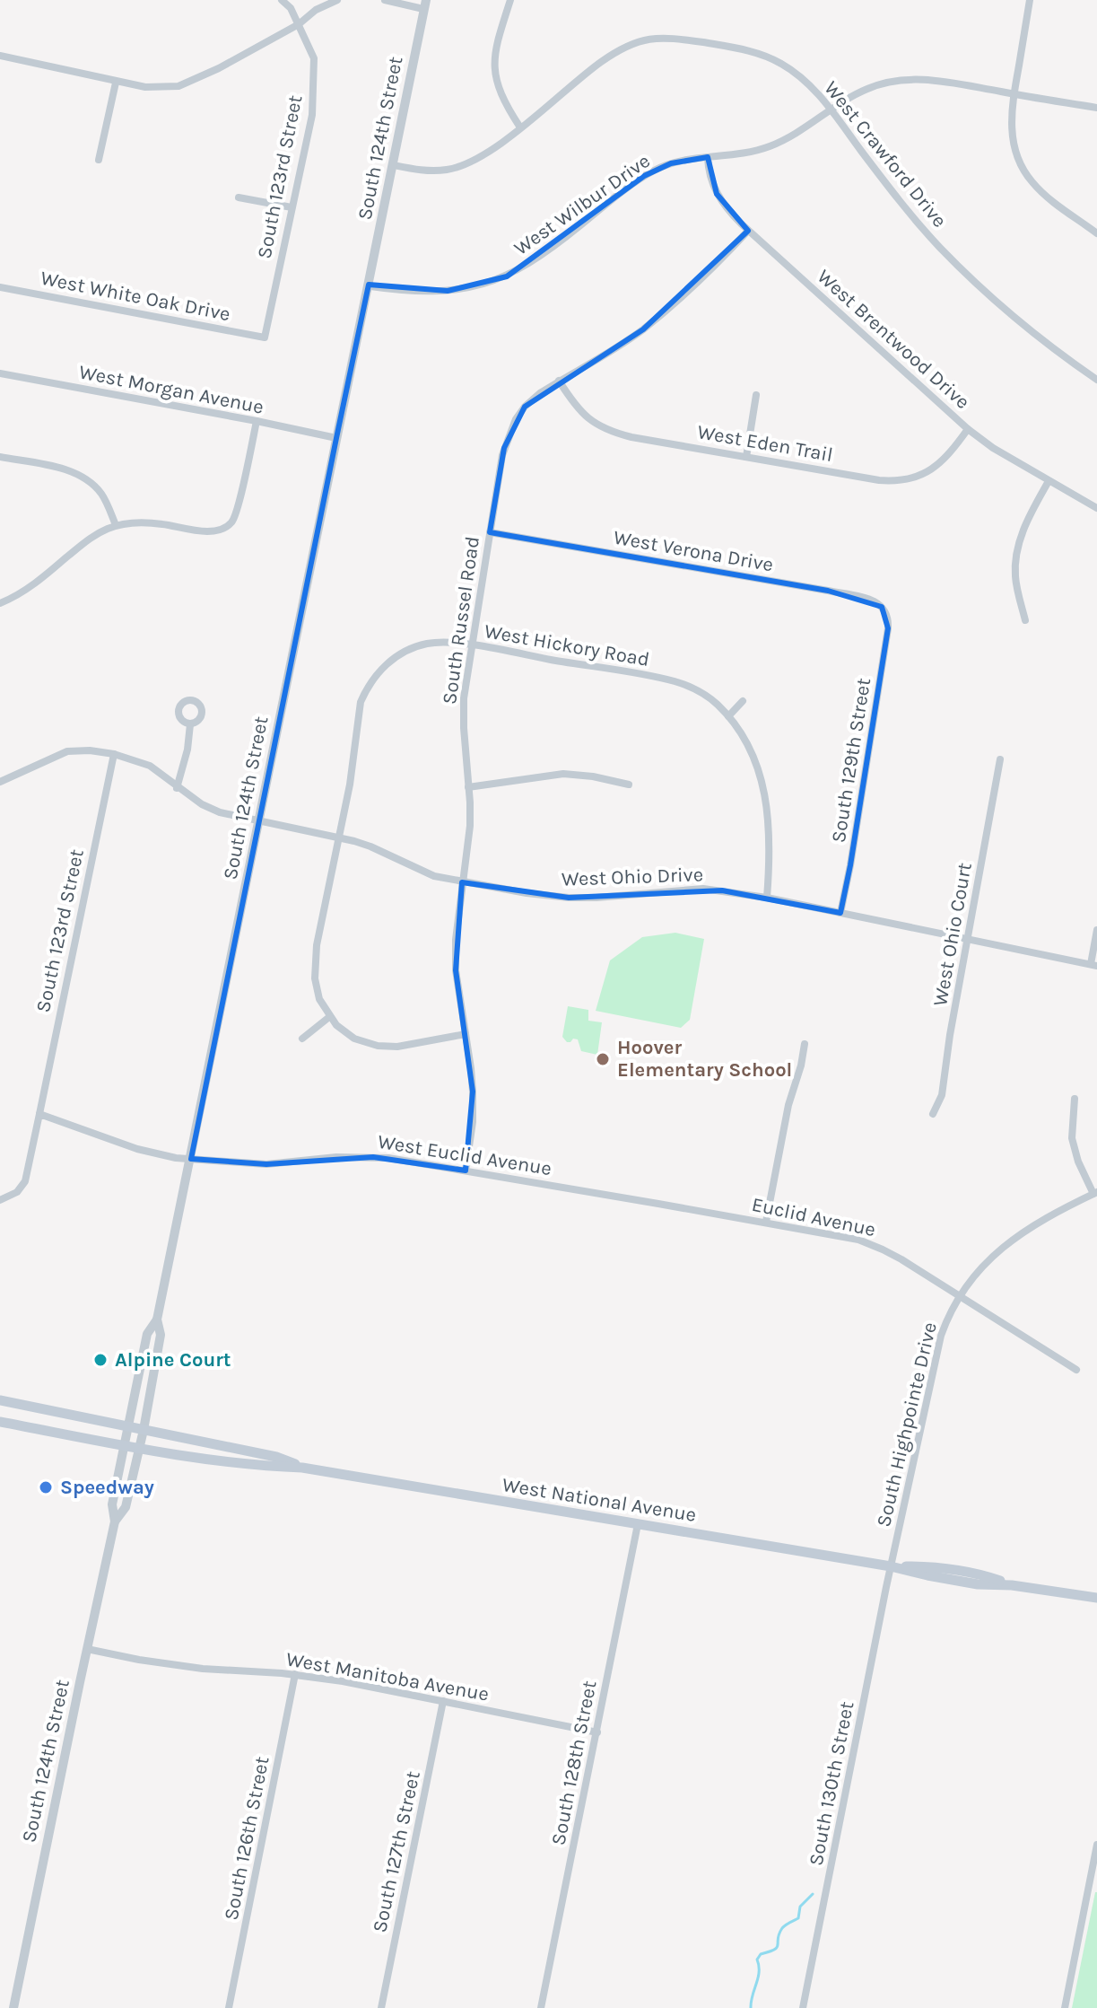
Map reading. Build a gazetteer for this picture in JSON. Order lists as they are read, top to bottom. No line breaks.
{"streets":{"main road":["West National Avenue"],"street":["South 124th Street","West Crawford Drive","South 123rd Street","West Wilbur Drive","West White Oak Drive","West Brentwood Drive","West Morgan Avenue","West Eden Trail","West Verona Drive","South Russel Road","West Hickory Road","South 129th Street","West Ohio Drive","West Ohio Court","West Euclid Avenue","Euclid Avenue","South Highpointe Drive","West Manitoba Avenue","South 128th Street","South 130th Street","South 126th Street","South 127th Street"]},"crossings":[["South 124th Street","West Crawford Drive"],["South 124th Street","West Wilbur Drive"],["South 124th Street","West Morgan Avenue"],["South 124th Street","West Ohio Drive"],["South 124th Street","West Euclid Avenue"],["South 124th Street","West National Avenue"],["South 124th Street","West Manitoba Avenue"],["West Crawford Drive","West Wilbur Drive"],["South 123rd Street","West White Oak Drive"],["South 123rd Street","West Ohio Drive"],["South 123rd Street","West Euclid Avenue"],["West Wilbur Drive","West Brentwood Drive"],["West Brentwood Drive","West Eden Trail"],["West Brentwood Drive","South Russel Road"],["West Eden Trail","South Russel Road"],["West Verona Drive","South Russel Road"],["West Verona Drive","South 129th Street"],["South Russel Road","West Hickory Road"],["South Russel Road","West Ohio Drive"],["South Russel Road","West Euclid Avenue"],["West Hickory Road","West Ohio Drive"],["South 129th Street","West Ohio Drive"],["West Ohio Drive","West Ohio Court"],["West Euclid Avenue","Euclid Avenue"],["Euclid Avenue","South Highpointe Drive"],["South Highpointe Drive","West National Avenue"],["South Highpointe Drive","South 130th Street"],["West National Avenue","South 128th Street"],["West National Avenue","South 130th Street"],["West Manitoba Avenue","South 128th Street"],["West Manitoba Avenue","South 126th Street"],["West Manitoba Avenue","South 127th Street"]],"places":["Hoover Elementary School","Alpine Court","Speedway"]}
